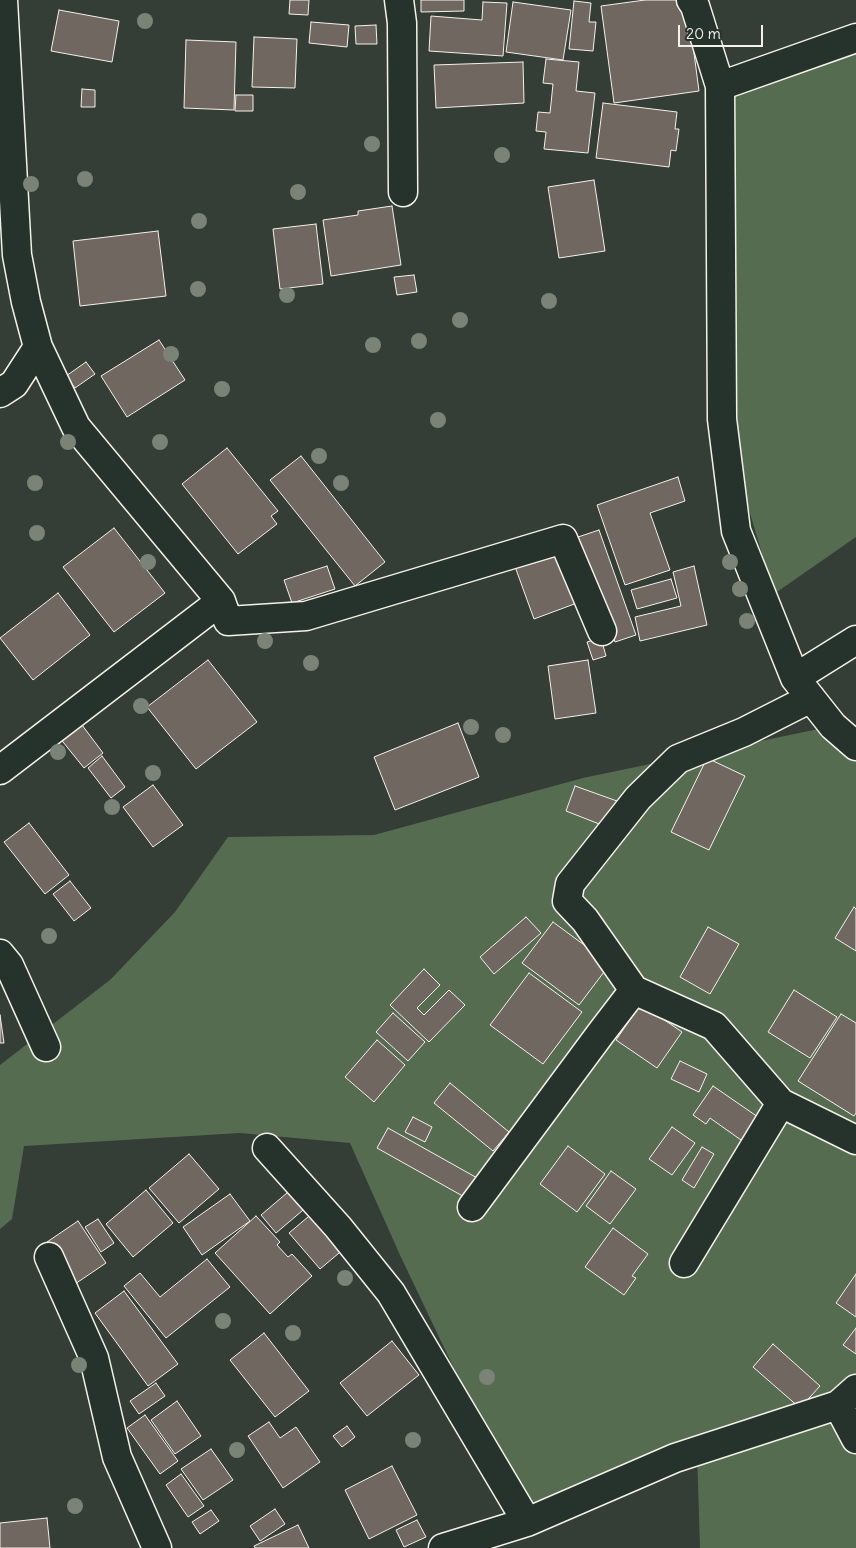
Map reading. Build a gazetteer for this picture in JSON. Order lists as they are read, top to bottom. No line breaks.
{"scale_bar":"20 m"}
